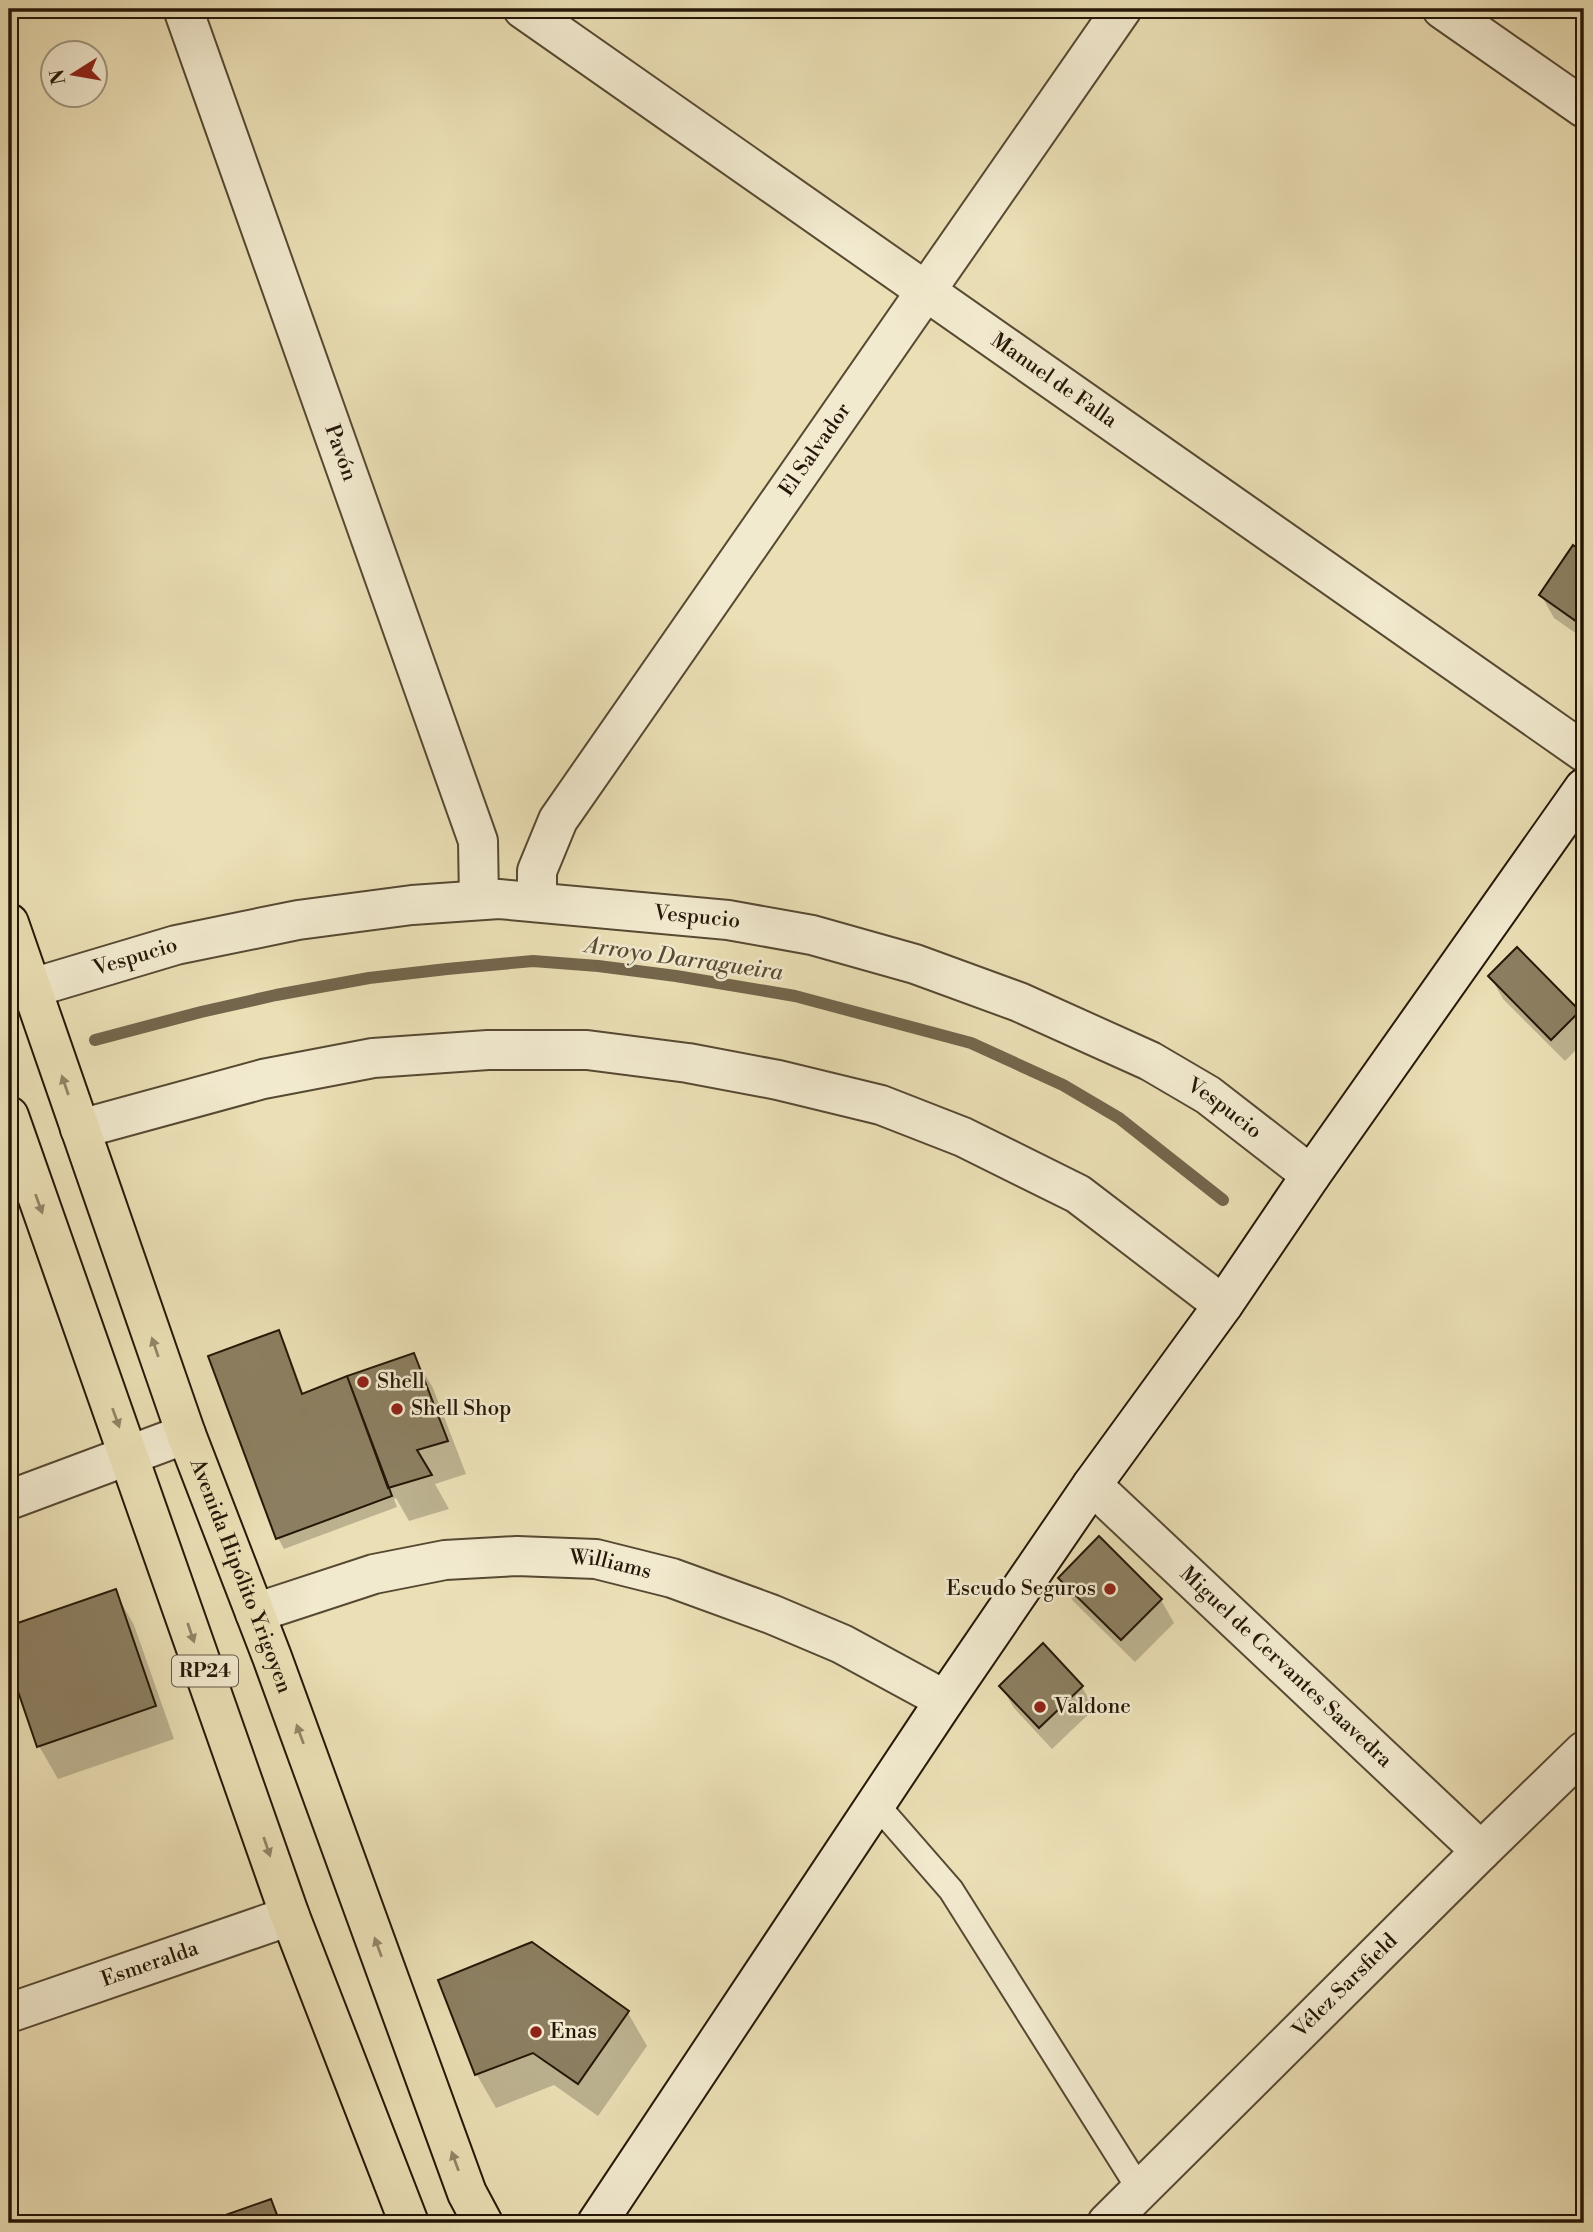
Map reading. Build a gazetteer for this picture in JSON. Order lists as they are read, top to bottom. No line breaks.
{"streets":{"main road":["Avenida Hipólito Yrigoyen","RP24"],"street":["Manuel de Falla","El Salvador","Pavón","Vespucio","Williams","Miguel de Cervantes Saavedra","Esmeralda","Vélez Sarsfield"]},"crossings":[["Manuel de Falla","El Salvador"],["El Salvador","Vespucio"],["Pavón","Vespucio"],["Vespucio","Avenida Hipólito Yrigoyen"],["Williams","Avenida Hipólito Yrigoyen"],["Miguel de Cervantes Saavedra","Vélez Sarsfield"],["RP24","Esmeralda"]],"water":["Arroyo Darragueira"],"places":["Shell","Shell Shop","Escudo Seguros","Valdone","Enas"],"north":"left"}
